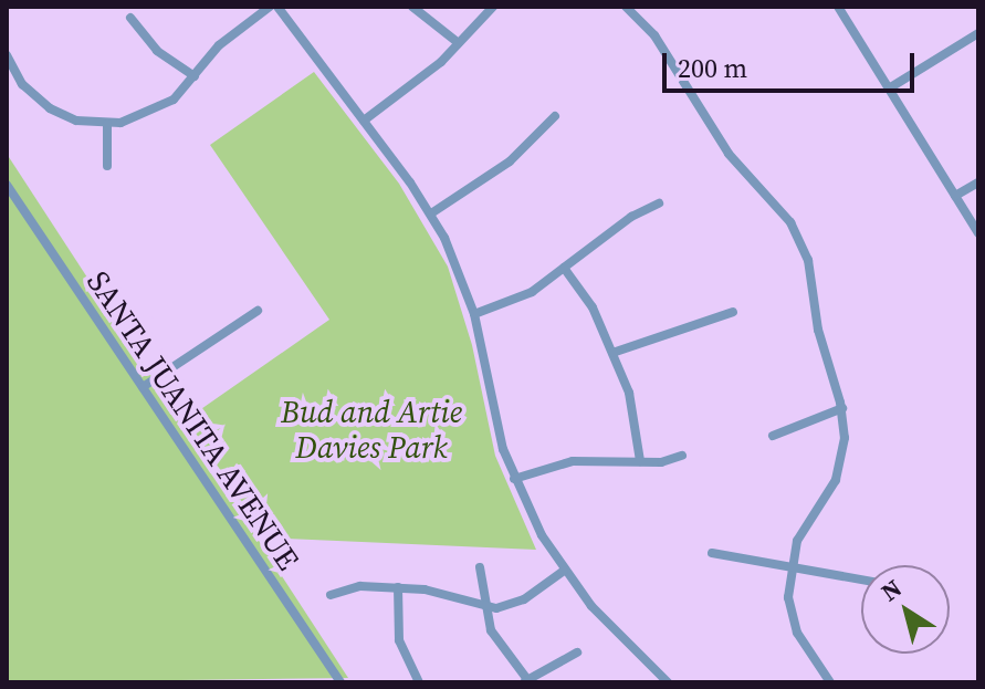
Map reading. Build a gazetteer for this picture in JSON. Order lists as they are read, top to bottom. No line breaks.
{"streets":{"street":["SANTA JUANITA AVENUE"]},"parks":["Bud and Artie Davies Park"],"scale_bar":"200 m","north":"top left"}
